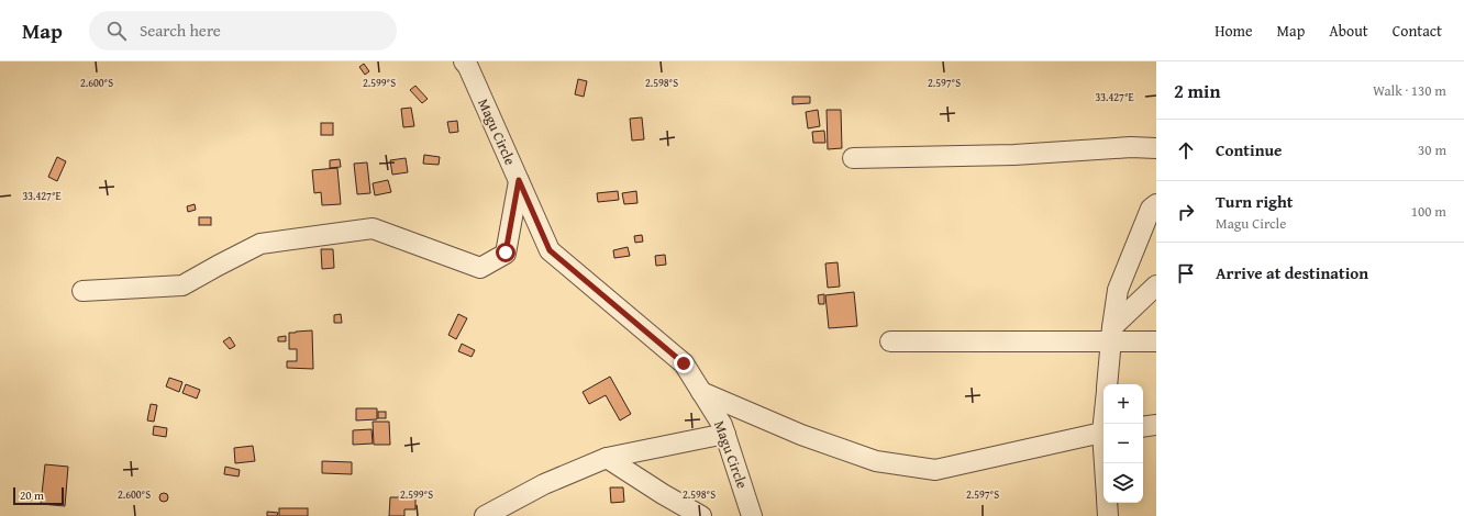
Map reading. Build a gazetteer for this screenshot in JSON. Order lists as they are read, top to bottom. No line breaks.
{"streets":{"street":["Magu Circle"]},"scale_bar":"20 m","page":{"header":"Map","search":"Search here","nav":["Home","Map","About","Contact"],"heading":["2 min","Walk · 130 m"],"list":[["Continue","30 m"],["Turn right","Magu Circle","100 m"],"Arrive at destination"],"map_buttons":["+","−"],"scale":"20 m"},"coordinates":["2.600°S","2.599°S","2.598°S","2.597°S","33.427°E"]}
